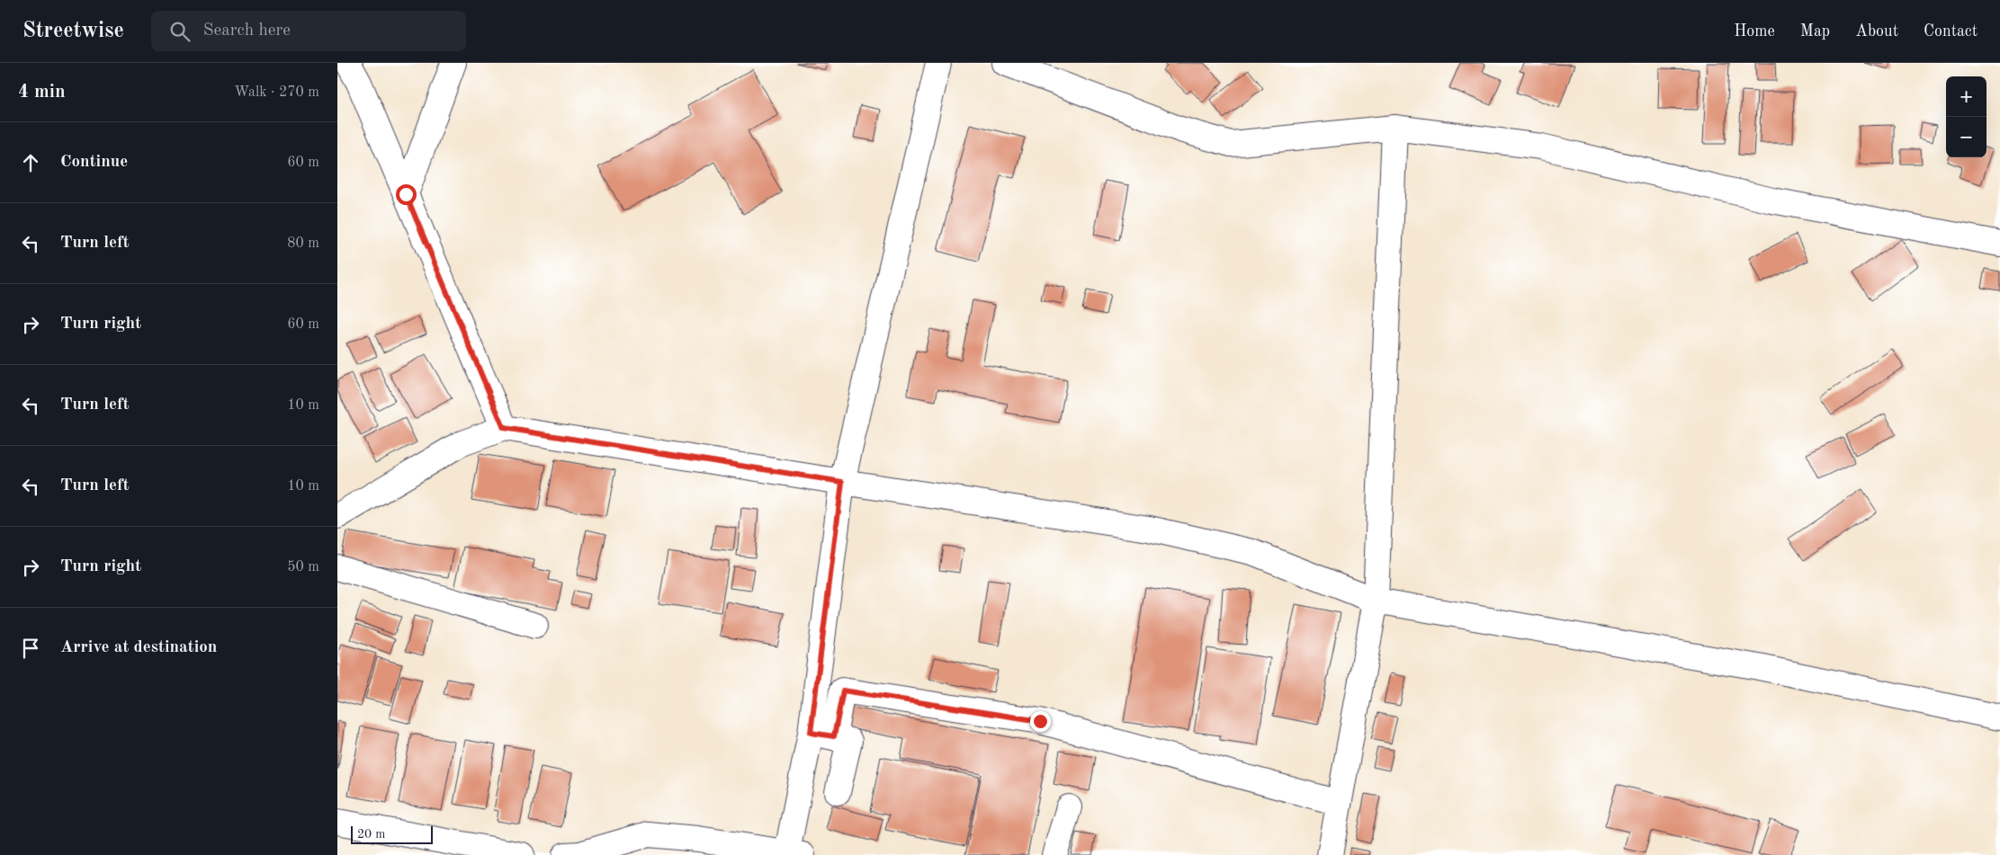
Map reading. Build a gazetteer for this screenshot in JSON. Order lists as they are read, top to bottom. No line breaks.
{"scale_bar":"20 m","page":{"header":"Streetwise","search":"Search here","nav":["Home","Map","About","Contact"],"heading":["4 min","Walk · 270 m"],"map_buttons":["+","−"],"list":[["Continue","60 m"],["Turn left","80 m"],["Turn right","60 m"],["Turn left","10 m"],["Turn left","10 m"],["Turn right","50 m"],"Arrive at destination"],"scale":"20 m"}}
